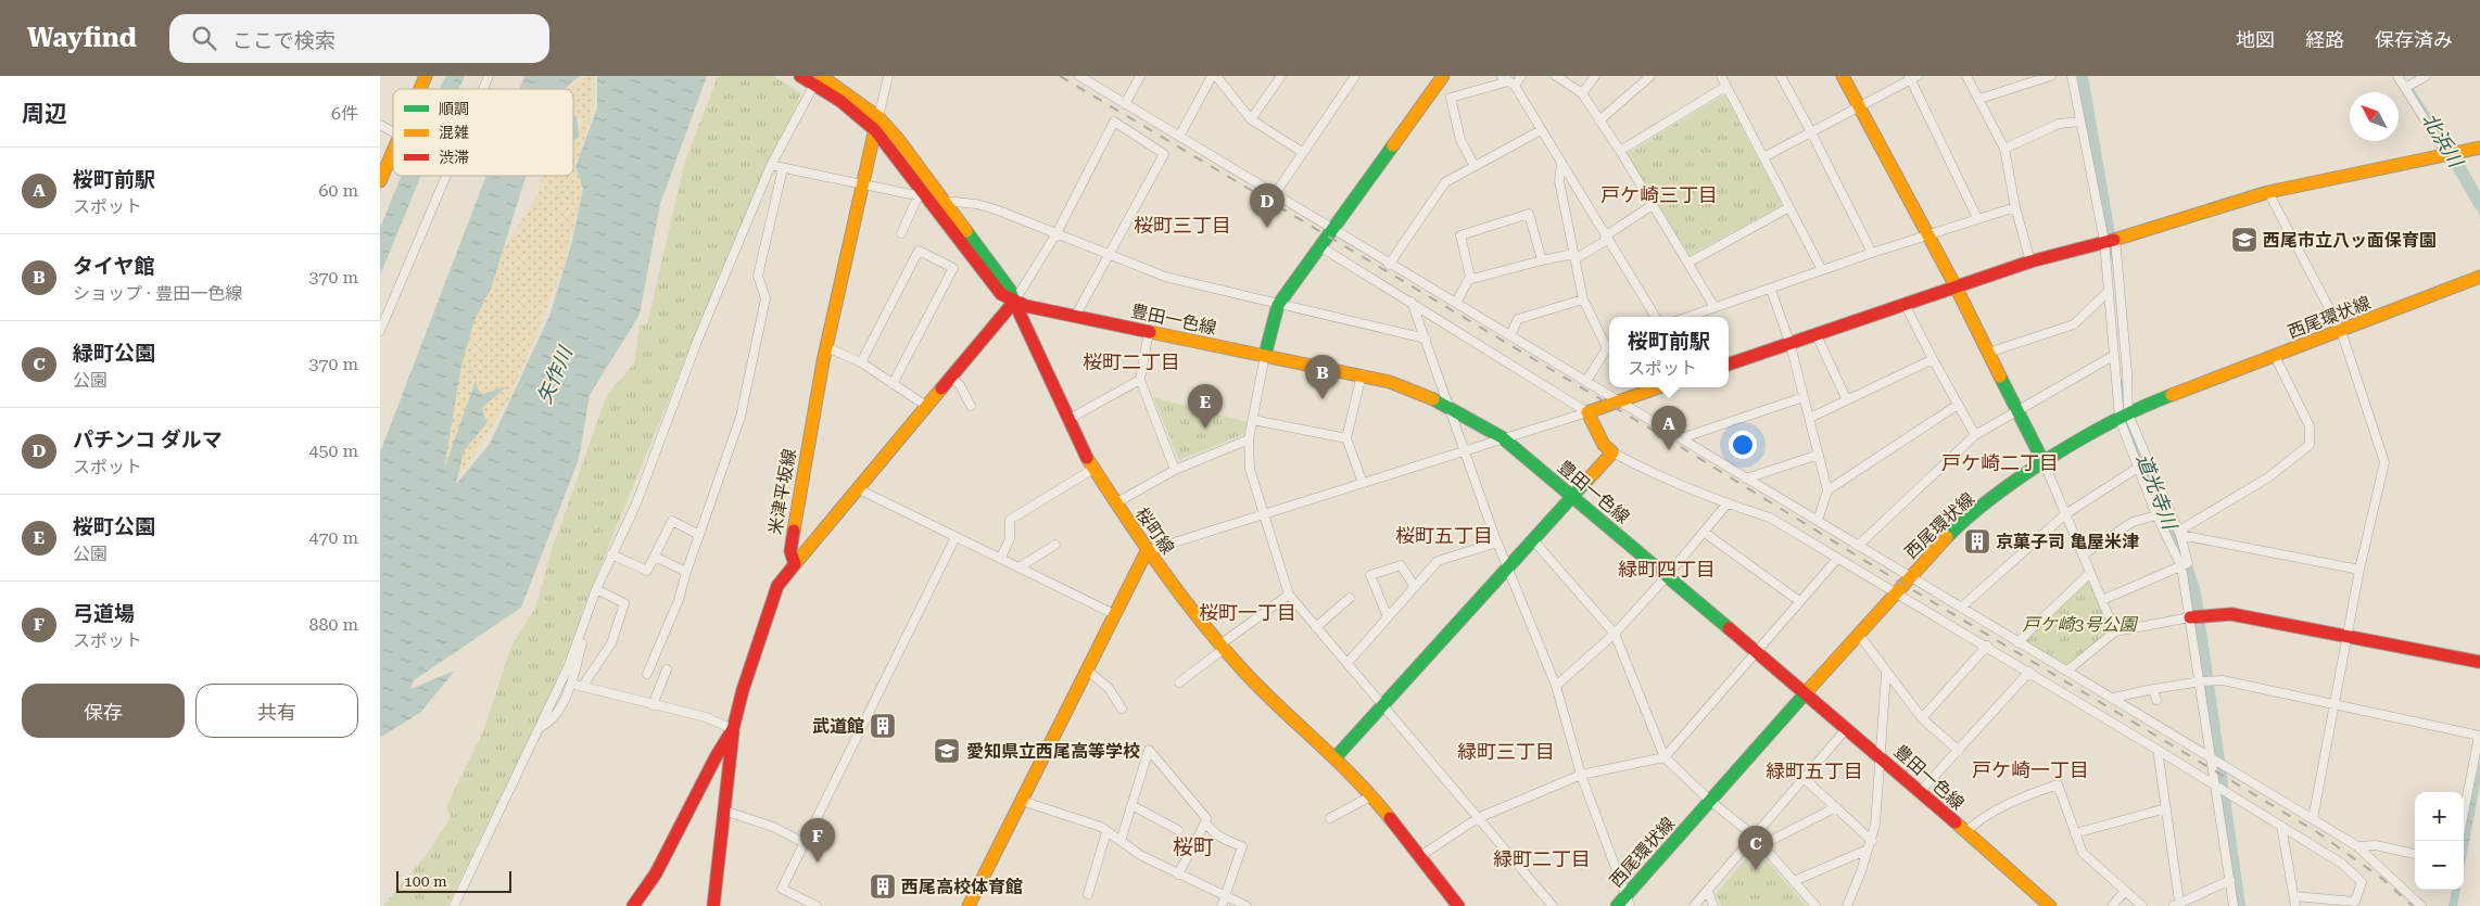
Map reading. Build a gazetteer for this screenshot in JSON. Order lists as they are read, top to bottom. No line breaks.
{"streets":{"street":["西尾環状線","豊田一色線","米津平坂線","桜町線"]},"crossings":[["西尾環状線","豊田一色線"],["豊田一色線","米津平坂線"],["豊田一色線","桜町線"]],"districts":["戸ケ崎三丁目","桜町三丁目","桜町二丁目","戸ケ崎二丁目","桜町五丁目","緑町四丁目","桜町一丁目","緑町三丁目","戸ケ崎一丁目","緑町五丁目","桜町","緑町二丁目"],"water":["北浜川","矢作川","道光寺川"],"parks":["戸ケ崎3号公園"],"places":{"school or university":["西尾市立八ッ面保育園","愛知県立西尾高等学校"],"building":["京菓子司 亀屋米津","武道館","西尾高校体育館"]},"legend":["順調","混雑","渋滞"],"scale_bar":"100 m","north":"top left","page":{"header":"Wayfind","search":"ここで検索","nav":["地図","経路","保存済み"],"heading":["周辺","6件"],"list":[{"mark":"A","name":"桜町前駅","note":"スポット","value":"60 m"},{"mark":"B","name":"タイヤ館","note":"ショップ · 豊田一色線","value":"370 m"},{"mark":"C","name":"緑町公園","note":"公園","value":"370 m"},{"mark":"D","name":"パチンコ ダルマ","note":"スポット","value":"450 m"},{"mark":"E","name":"桜町公園","note":"公園","value":"470 m"},{"mark":"F","name":"弓道場","note":"スポット","value":"880 m"}],"pins":["D","B","E","A","F","C"],"popup":["桜町前駅","スポット"],"buttons":["保存","共有"],"map_buttons":["+","−"],"scale":"100 m"}}
